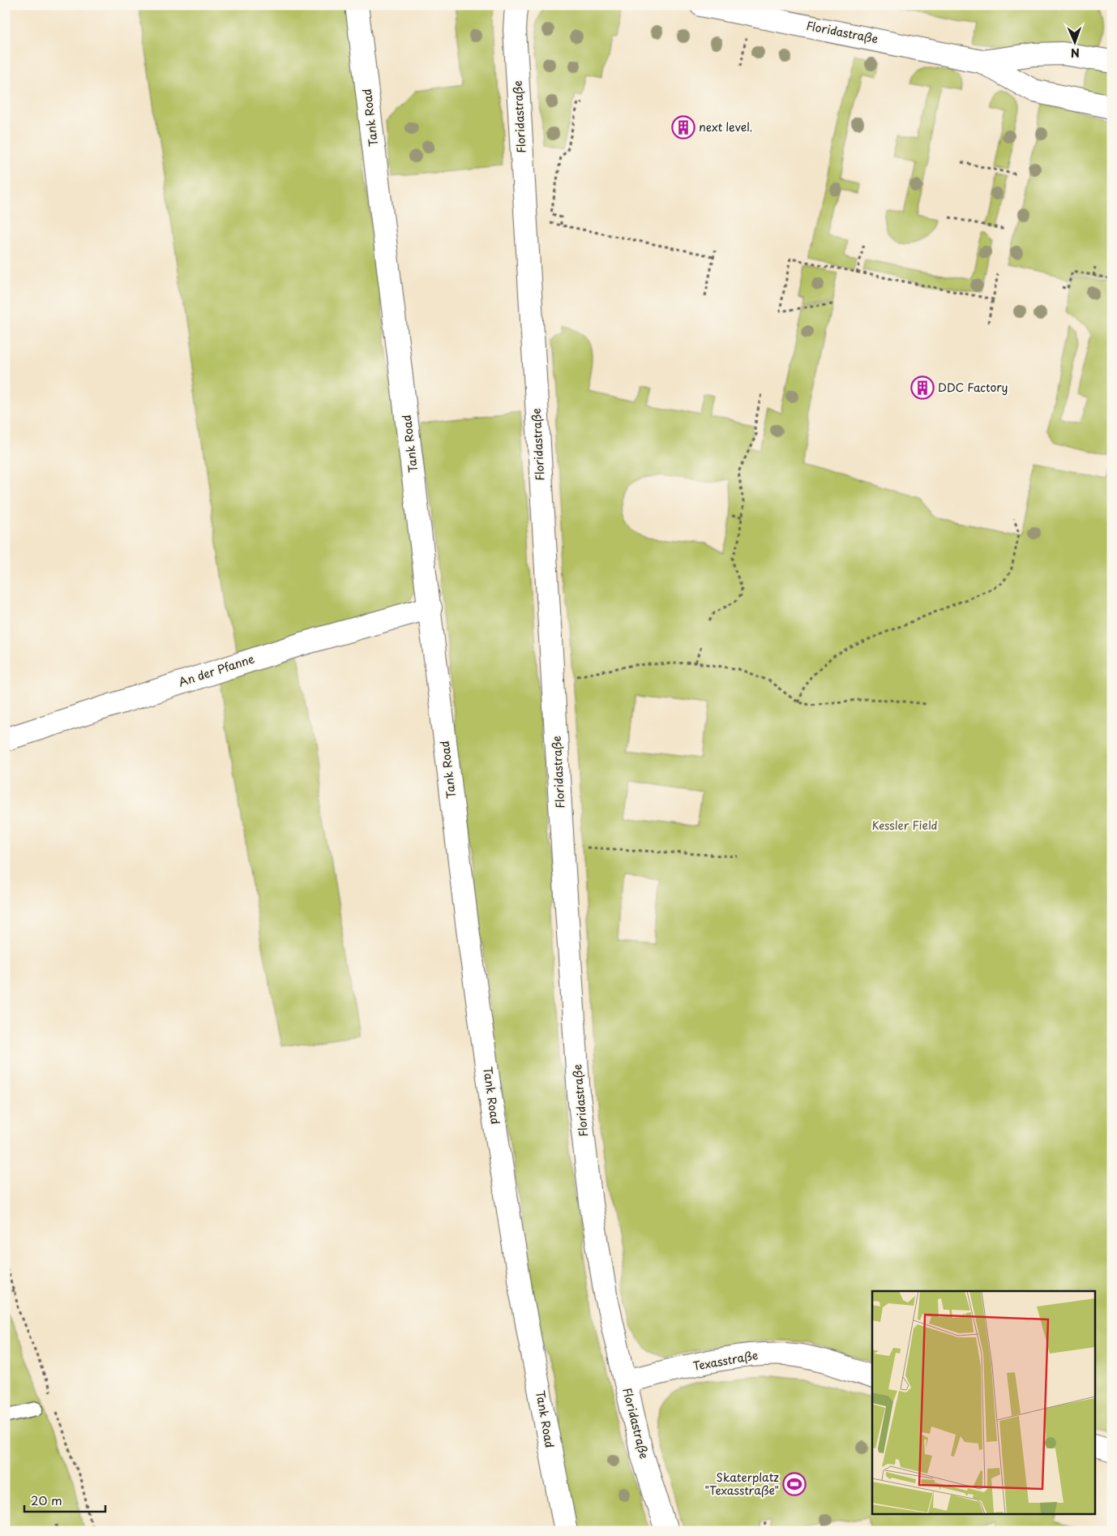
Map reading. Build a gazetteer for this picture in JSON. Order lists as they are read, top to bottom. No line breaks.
{"streets":{"street":["Floridastraße","Tank Road","An der Pfanne","Texasstraße"]},"crossings":[["Floridastraße","Texasstraße"],["Tank Road","An der Pfanne"]],"parks":["Kessler Field"],"places":{"building":["next level.","DDC Factory"],"sports":["Skaterplatz \"Texasstraße\""]},"scale_bar":"20 m","north":"bottom"}
